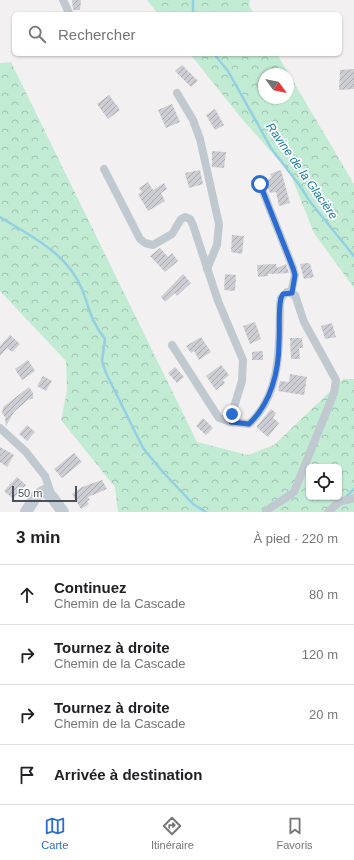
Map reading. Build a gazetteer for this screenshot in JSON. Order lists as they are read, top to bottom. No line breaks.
{"water":["Ravine de la Glacière"],"scale_bar":"50 m","north":"bottom right","page":{"search":"Rechercher","scale":"50 m","heading":["3 min","À pied · 220 m"],"list":[["Continuez","Chemin de la Cascade","80 m"],["Tournez à droite","Chemin de la Cascade","120 m"],["Tournez à droite","Chemin de la Cascade","20 m"],"Arrivée à destination"],"nav":["Carte","Itinéraire","Favoris"]}}
